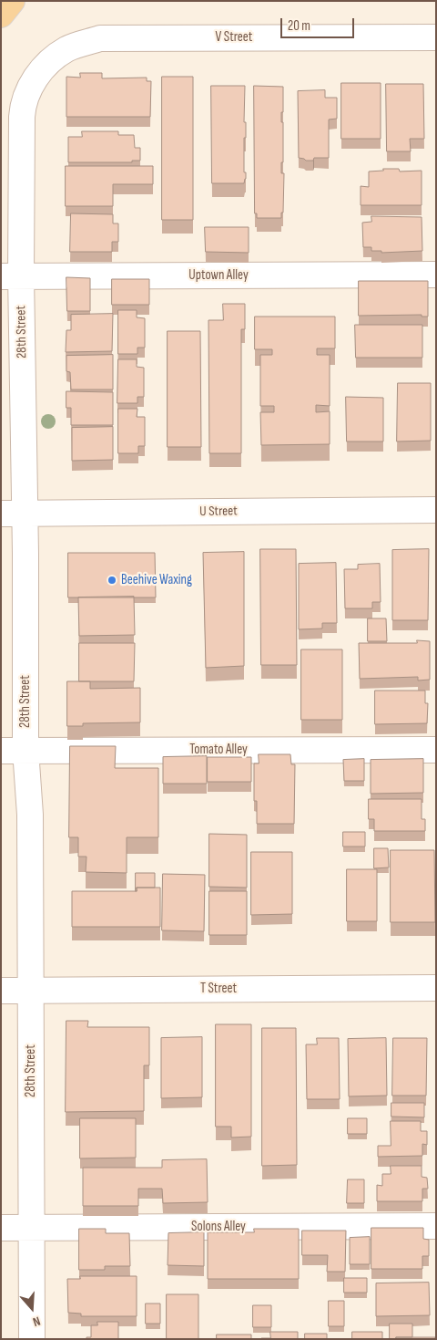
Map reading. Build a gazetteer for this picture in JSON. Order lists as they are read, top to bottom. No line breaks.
{"streets":{"street":["V Street","Uptown Alley","28th Street","U Street","Tomato Alley","T Street","Solons Alley"]},"crossings":[["V Street","28th Street"],["Uptown Alley","28th Street"],["28th Street","U Street"],["28th Street","Tomato Alley"],["28th Street","T Street"],["28th Street","Solons Alley"]],"places":["Beehive Waxing"],"scale_bar":"20 m","north":"bottom"}
